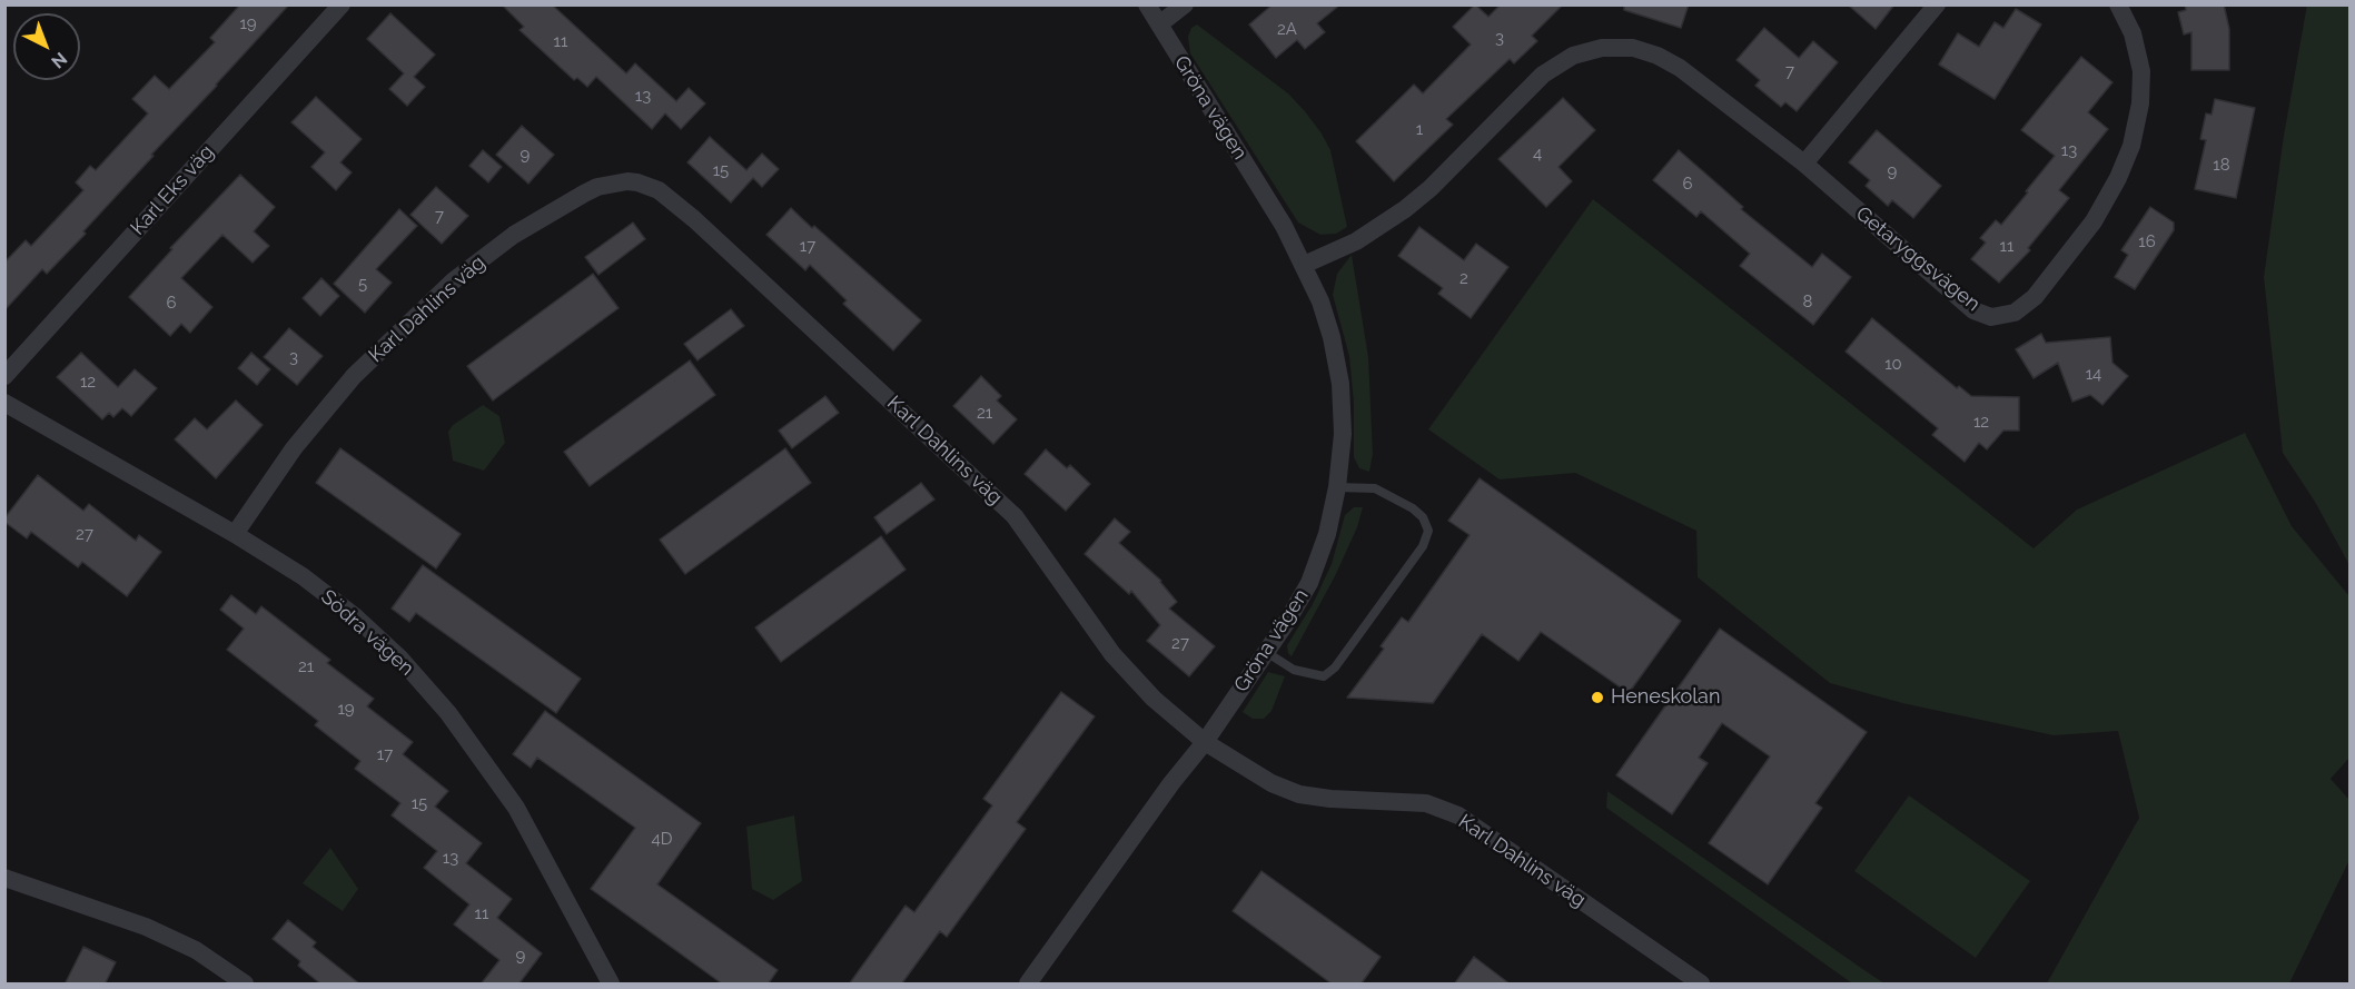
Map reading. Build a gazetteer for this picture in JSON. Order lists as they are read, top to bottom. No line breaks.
{"streets":{"street":["Gröna vägen","Karl Eks väg","Getaryggsvägen","Karl Dahlins väg","Södra vägen"]},"crossings":[["Gröna vägen","Getaryggsvägen"],["Gröna vägen","Karl Dahlins väg"],["Karl Dahlins väg","Södra vägen"]],"places":["Heneskolan"],"house_numbers":["19","2A","3","11","7","13","1","13","4","9","18","15","9","6","7","16","17","11","2","5","8","6","3","10","14","12","21","12","27","27","21","19","17","15","4D","13","11","9"],"north":"bottom right"}
